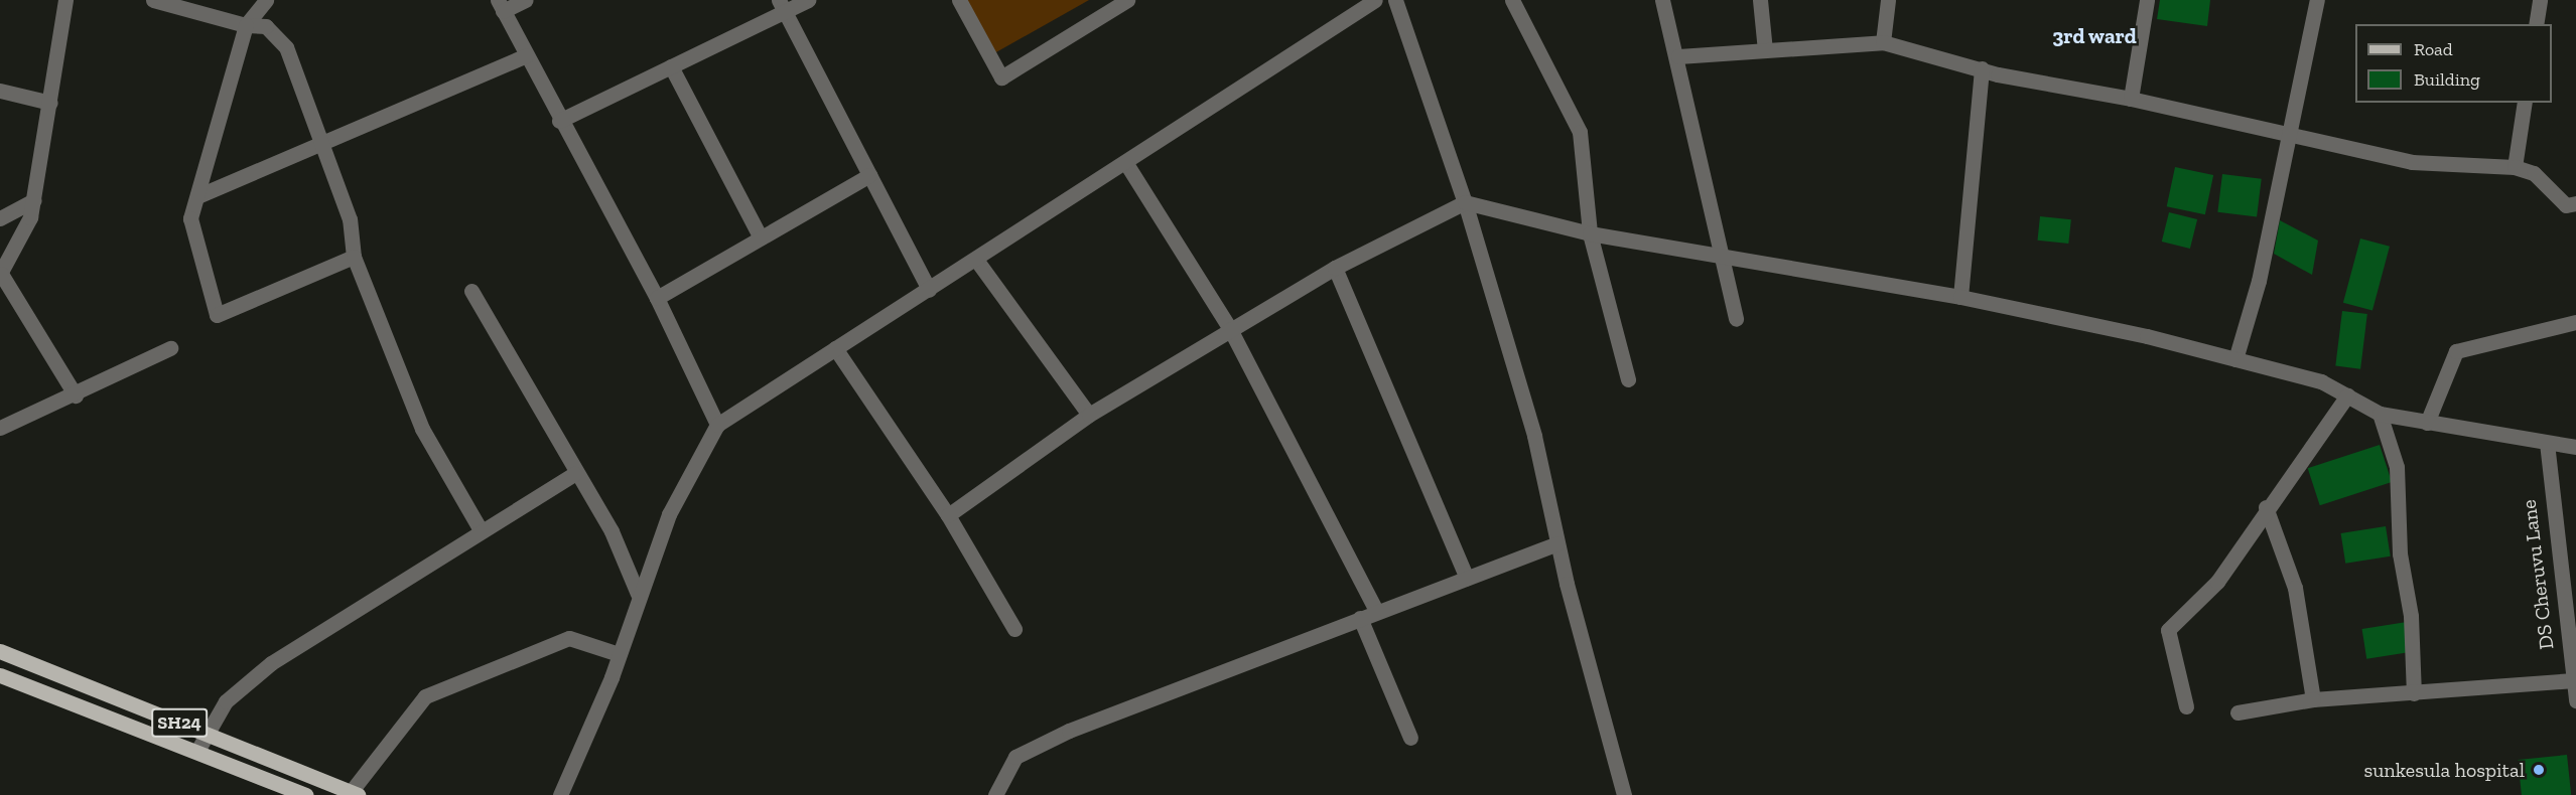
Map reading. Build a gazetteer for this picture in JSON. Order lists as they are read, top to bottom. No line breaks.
{"streets":{"main road":["SH24"],"street":["DS Cheruvu Lane"]},"districts":["3rd ward"],"places":["sunkesula hospital"],"legend":["Road","Building"]}
